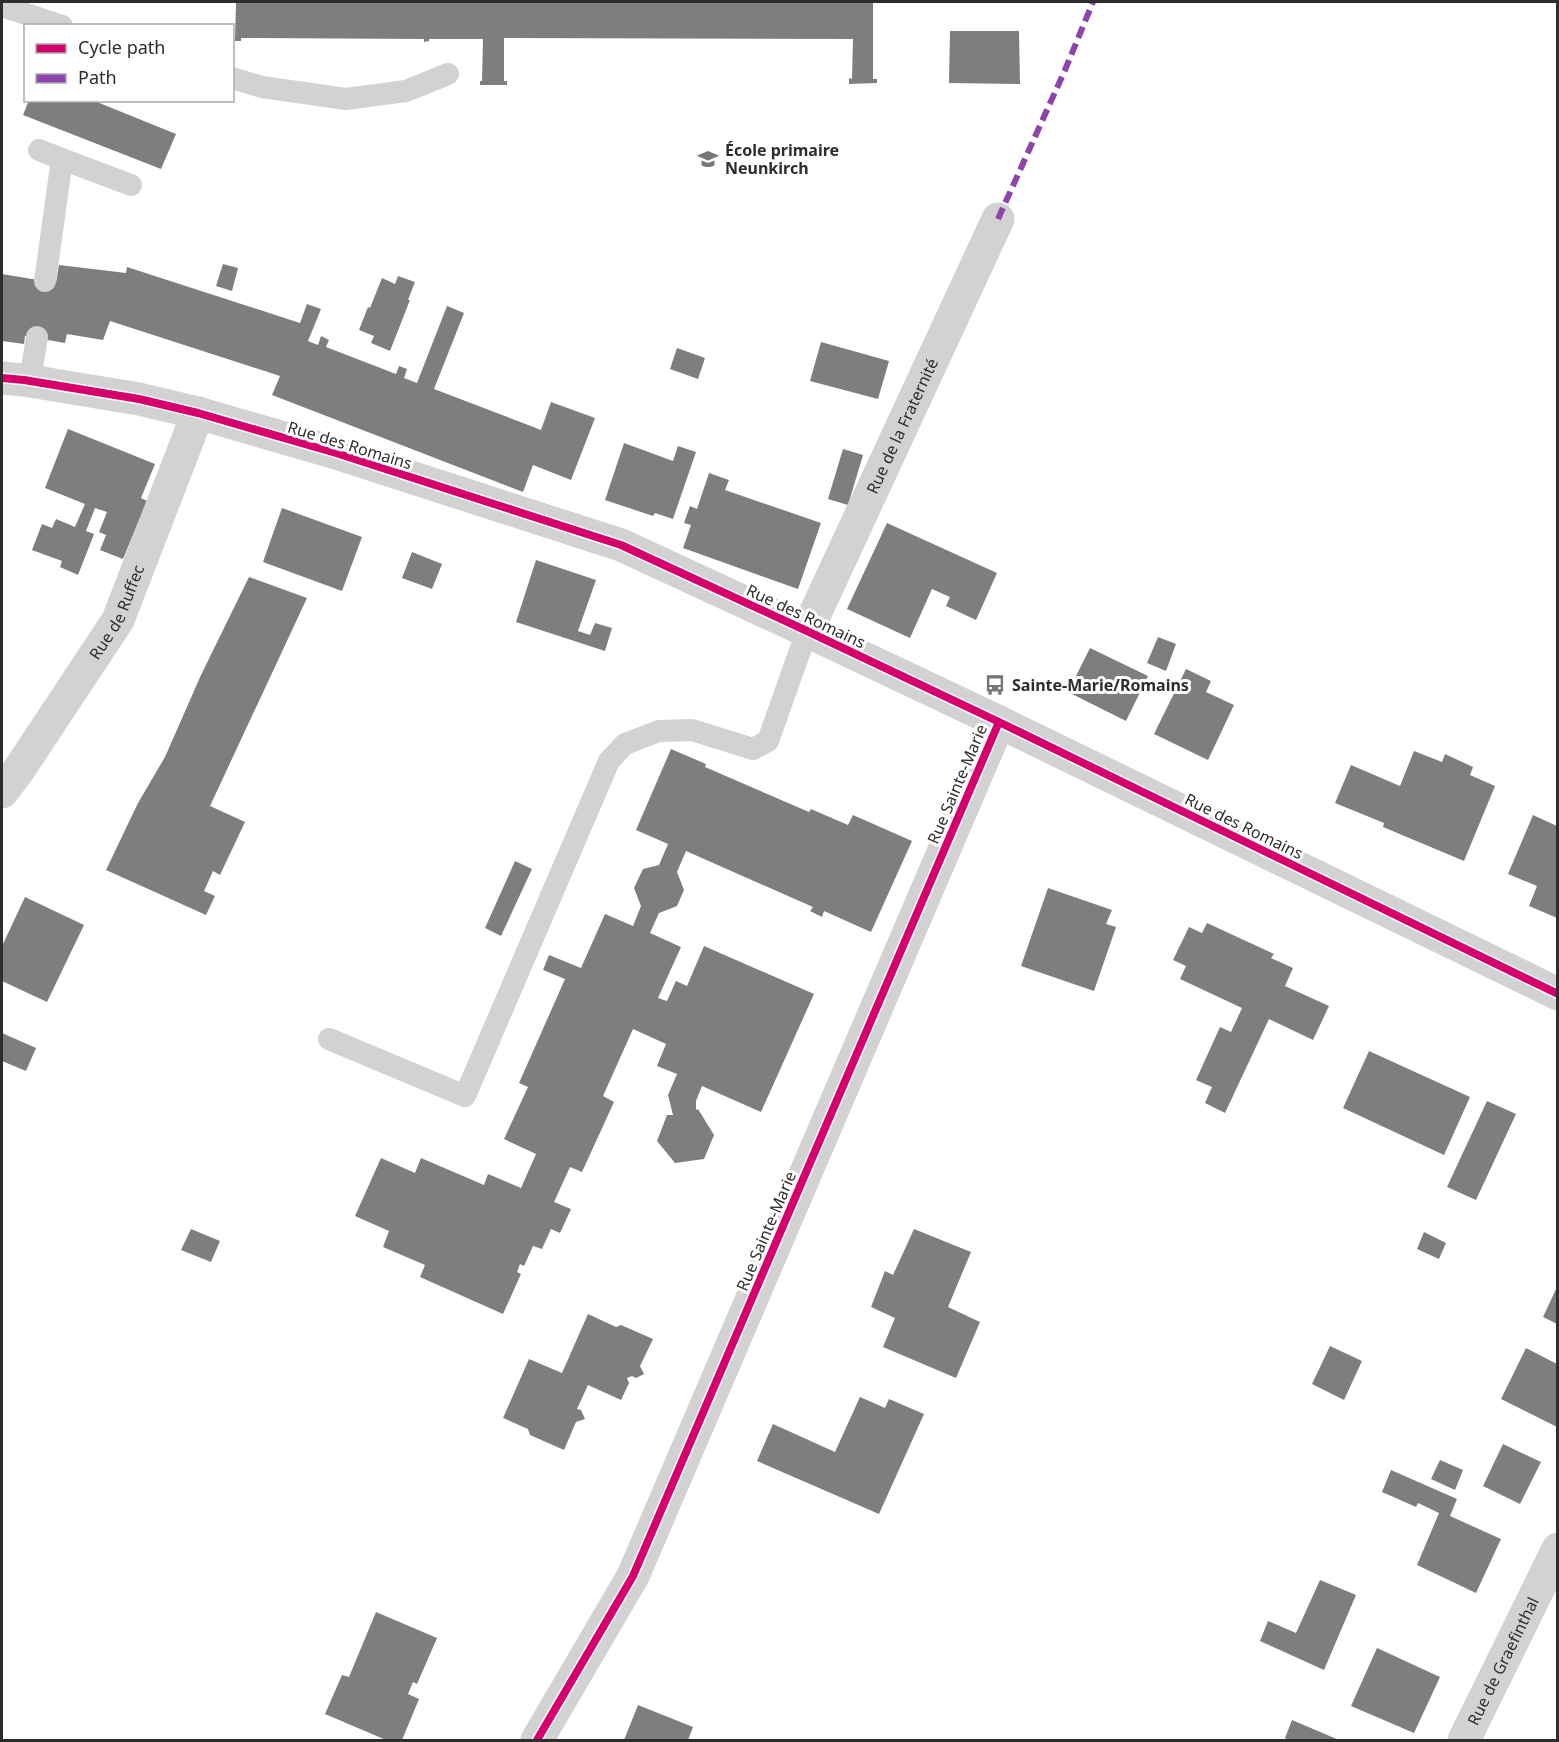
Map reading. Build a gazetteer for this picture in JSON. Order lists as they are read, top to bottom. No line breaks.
{"streets":{"street":["Rue de la Fraternité","Rue des Romains","Rue de Ruffec","Rue Sainte-Marie","Rue de Graefinthal"]},"crossings":[["Rue de la Fraternité","Rue des Romains"],["Rue des Romains","Rue de Ruffec"],["Rue des Romains","Rue Sainte-Marie"]],"places":{"school or university":["École primaire Neunkirch"],"bus stop":["Sainte-Marie/Romains"]},"legend":["Cycle path","Path"]}
